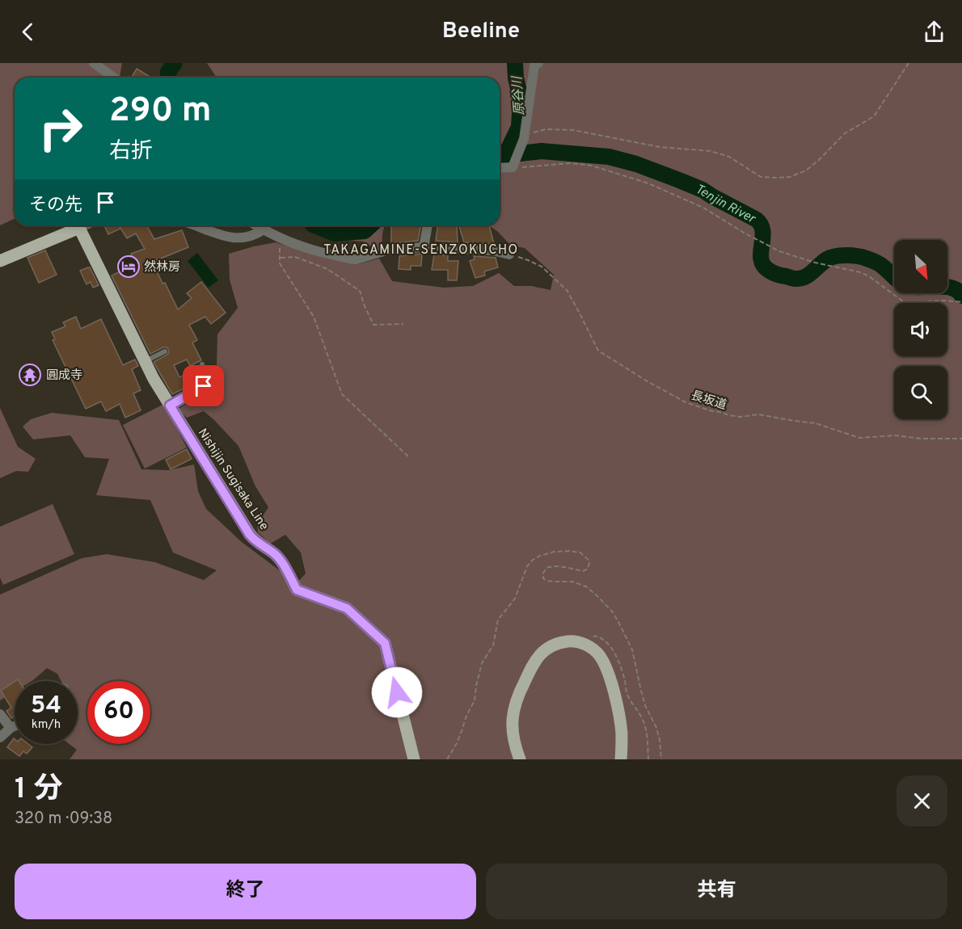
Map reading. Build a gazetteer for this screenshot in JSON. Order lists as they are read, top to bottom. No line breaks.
{"streets":{"main road":["Nishijin Sugisaka Line"],"path":["長坂道"]},"districts":["TAKAGAMINE-SENZOKUCHO"],"water":["原谷川","Tenjin River"],"places":{"hotel":["然林房"],"temple":["圓成寺"]},"north":"bottom right","page":{"header":"Beeline","turn":["290 m","右折"],"then":"その先","speed":"54 km/h","limit":"60","heading":["1 分","320 m · 09:38"],"buttons":["終了","共有"]}}
